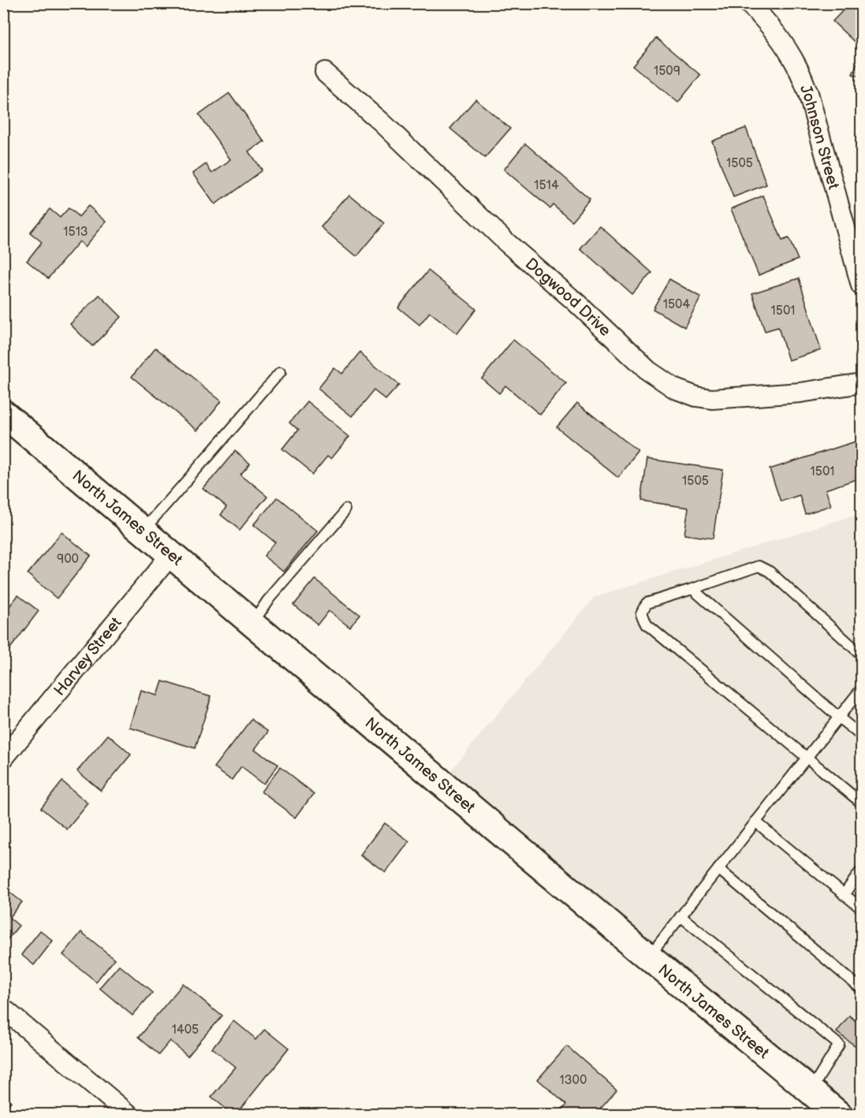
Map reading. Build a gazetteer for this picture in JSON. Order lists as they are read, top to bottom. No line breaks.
{"streets":{"street":["Johnson Street","Dogwood Drive","North James Street","Harvey Street"]},"crossings":[["North James Street","Harvey Street"]],"house_numbers":["1509","1505","1514","1513","1504","1501","1501","1505","900","1405","1300"]}
